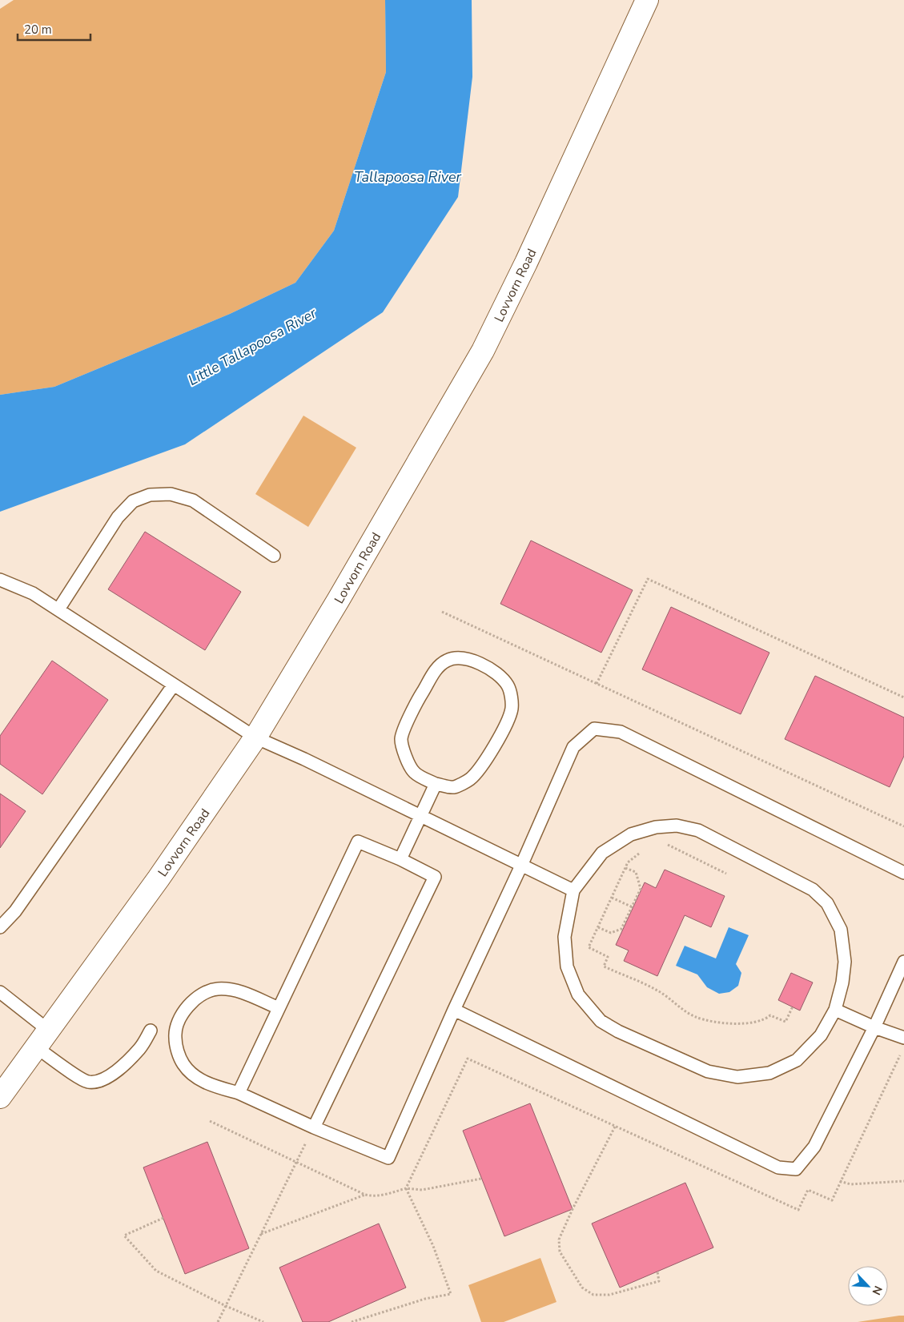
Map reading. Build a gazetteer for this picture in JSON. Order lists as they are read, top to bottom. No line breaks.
{"streets":{"street":["Lovvorn Road"]},"water":["Tallapoosa River","Little Tallapoosa River"],"scale_bar":"20 m","north":"bottom right"}
